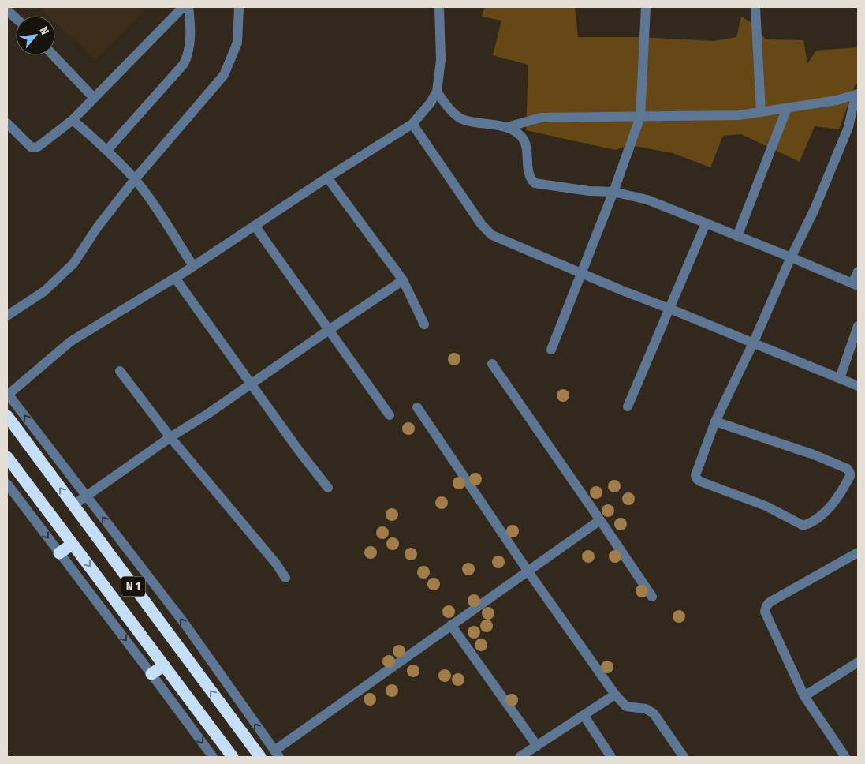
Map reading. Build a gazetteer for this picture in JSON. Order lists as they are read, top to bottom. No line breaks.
{"streets":{"highway":["N 1"]},"north":"top right"}
